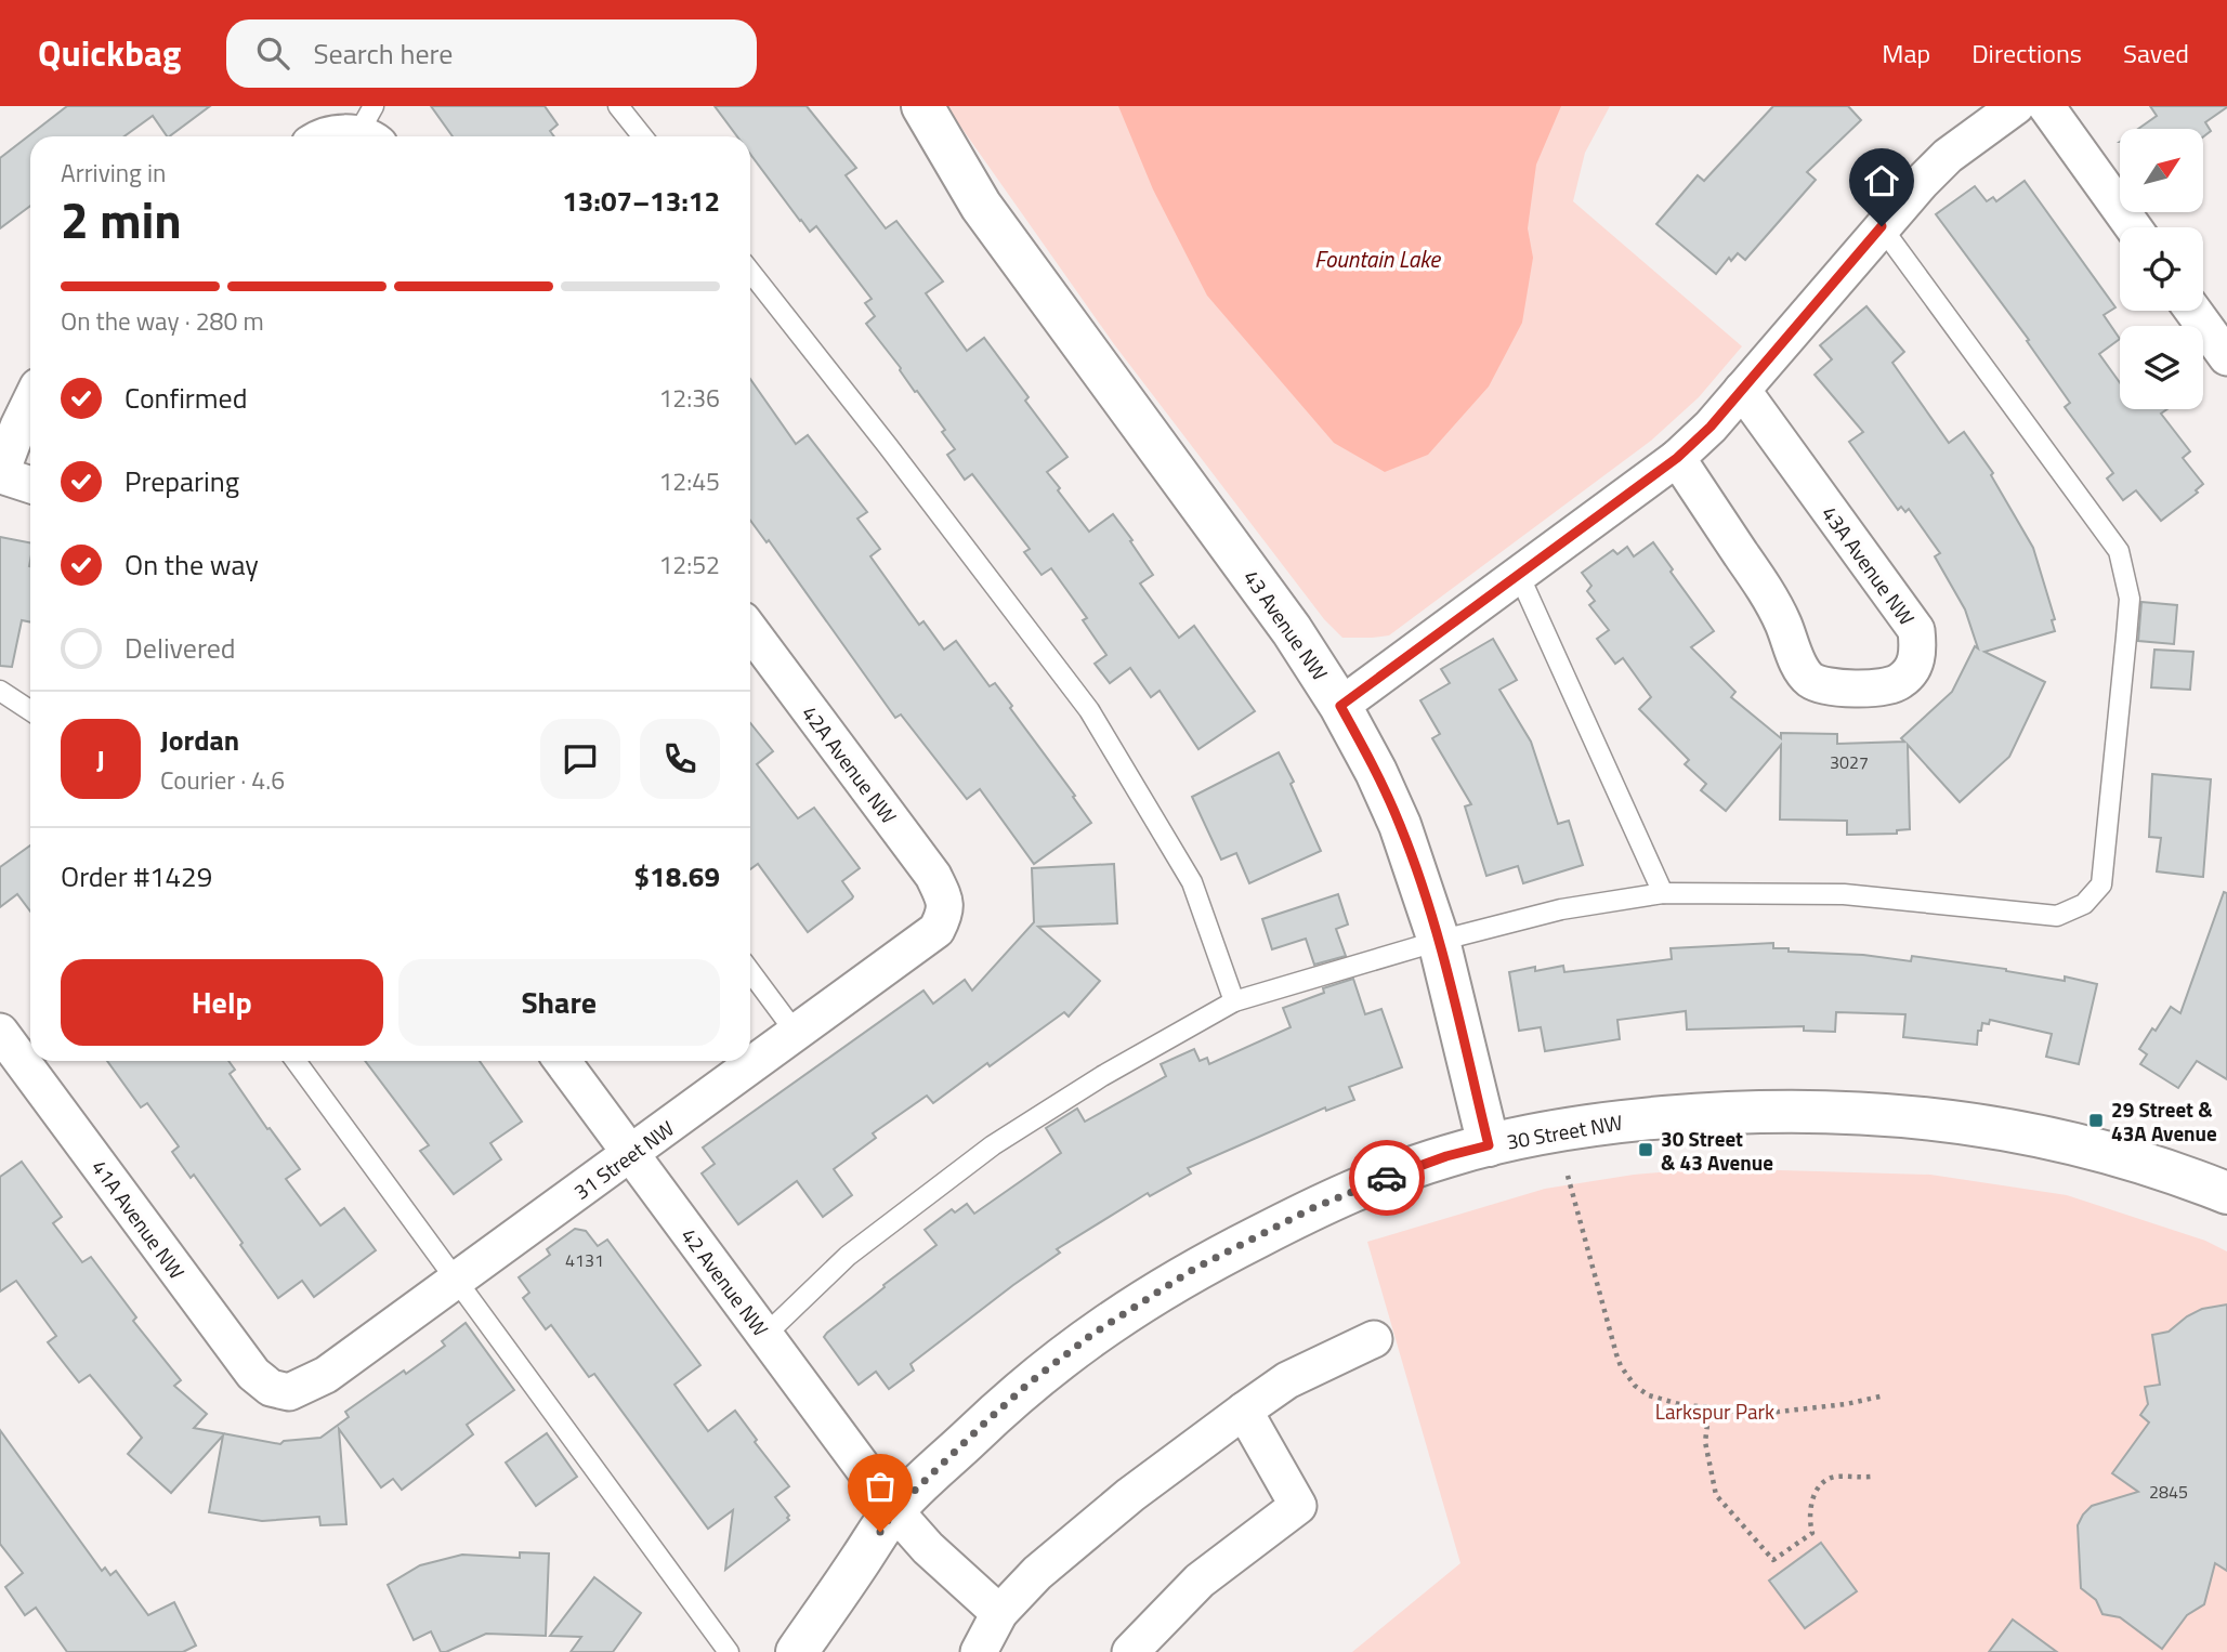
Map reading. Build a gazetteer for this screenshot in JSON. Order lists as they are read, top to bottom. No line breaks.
{"streets":{"street":["43A Avenue NW","43 Avenue NW","42A Avenue NW","30 Street NW","31 Street NW","41A Avenue NW","42 Avenue NW"]},"crossings":[["43 Avenue NW","30 Street NW"],["42A Avenue NW","31 Street NW"],["30 Street NW","42 Avenue NW"],["31 Street NW","41A Avenue NW"],["31 Street NW","42 Avenue NW"]],"water":["Fountain Lake"],"parks":["Larkspur Park"],"places":{"transit":["29 Street & 43A Avenue","30 Street & 43 Avenue"]},"house_numbers":["3027","4131","2845"],"north":"top right","page":{"header":"Quickbag","search":"Search here","nav":["Map","Directions","Saved"],"heading":["2 min","Arriving in","13:07–13:12"],"panel":["Jordan","Courier · 4.6","Order #1429","$18.69"],"bar":"On the way · 280 m","list":[["Confirmed","12:36"],["Preparing","12:45"],["On the way","12:52"],"Delivered"],"round":"J","buttons":["Help","Share"]}}
